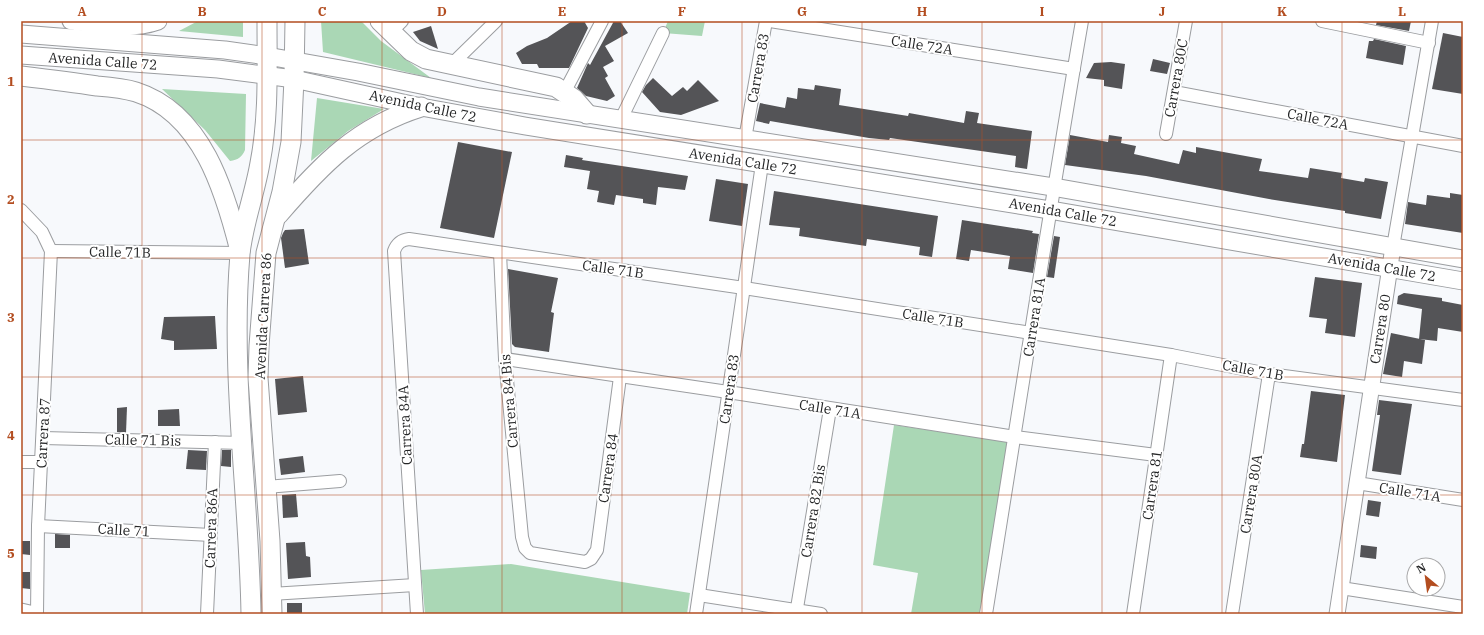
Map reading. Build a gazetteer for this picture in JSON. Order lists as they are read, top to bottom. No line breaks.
{"streets":{"main road":["Avenida Calle 72","Avenida Carrera 86"],"street":["Calle 72A","Carrera 83","Carrera 80C","Calle 71B","Carrera 81A","Carrera 80","Carrera 84 Bis","Calle 71A","Carrera 84A","Carrera 87","Calle 71 Bis","Carrera 84","Carrera 81","Carrera 80A","Carrera 82 Bis","Carrera 86A","Calle 71"]},"crossings":[["Calle 72A","Carrera 80C"],["Calle 72A","Carrera 81A"],["Calle 72A","Carrera 80"],["Avenida Calle 72","Carrera 83"],["Avenida Calle 72","Avenida Carrera 86"],["Avenida Calle 72","Carrera 81A"],["Avenida Calle 72","Carrera 80"],["Carrera 83","Calle 71B"],["Carrera 83","Calle 71A"],["Calle 71B","Avenida Carrera 86"],["Calle 71B","Carrera 81A"],["Calle 71B","Carrera 80"],["Calle 71B","Carrera 84 Bis"],["Calle 71B","Carrera 84A"],["Calle 71B","Carrera 87"],["Calle 71B","Carrera 81"],["Calle 71B","Carrera 80A"],["Avenida Carrera 86","Calle 71 Bis"],["Carrera 81A","Calle 71A"],["Carrera 80","Calle 71A"],["Carrera 84 Bis","Calle 71A"],["Carrera 84 Bis","Carrera 84"],["Calle 71A","Carrera 84"],["Calle 71A","Carrera 81"],["Calle 71A","Carrera 82 Bis"],["Carrera 87","Calle 71 Bis"],["Carrera 87","Calle 71"],["Calle 71 Bis","Carrera 86A"],["Carrera 86A","Calle 71"]],"north":"top left","grid":{"columns":["A","B","C","D","E","F","G","H","I","J","K","L"],"rows":["1","2","3","4","5"]}}
